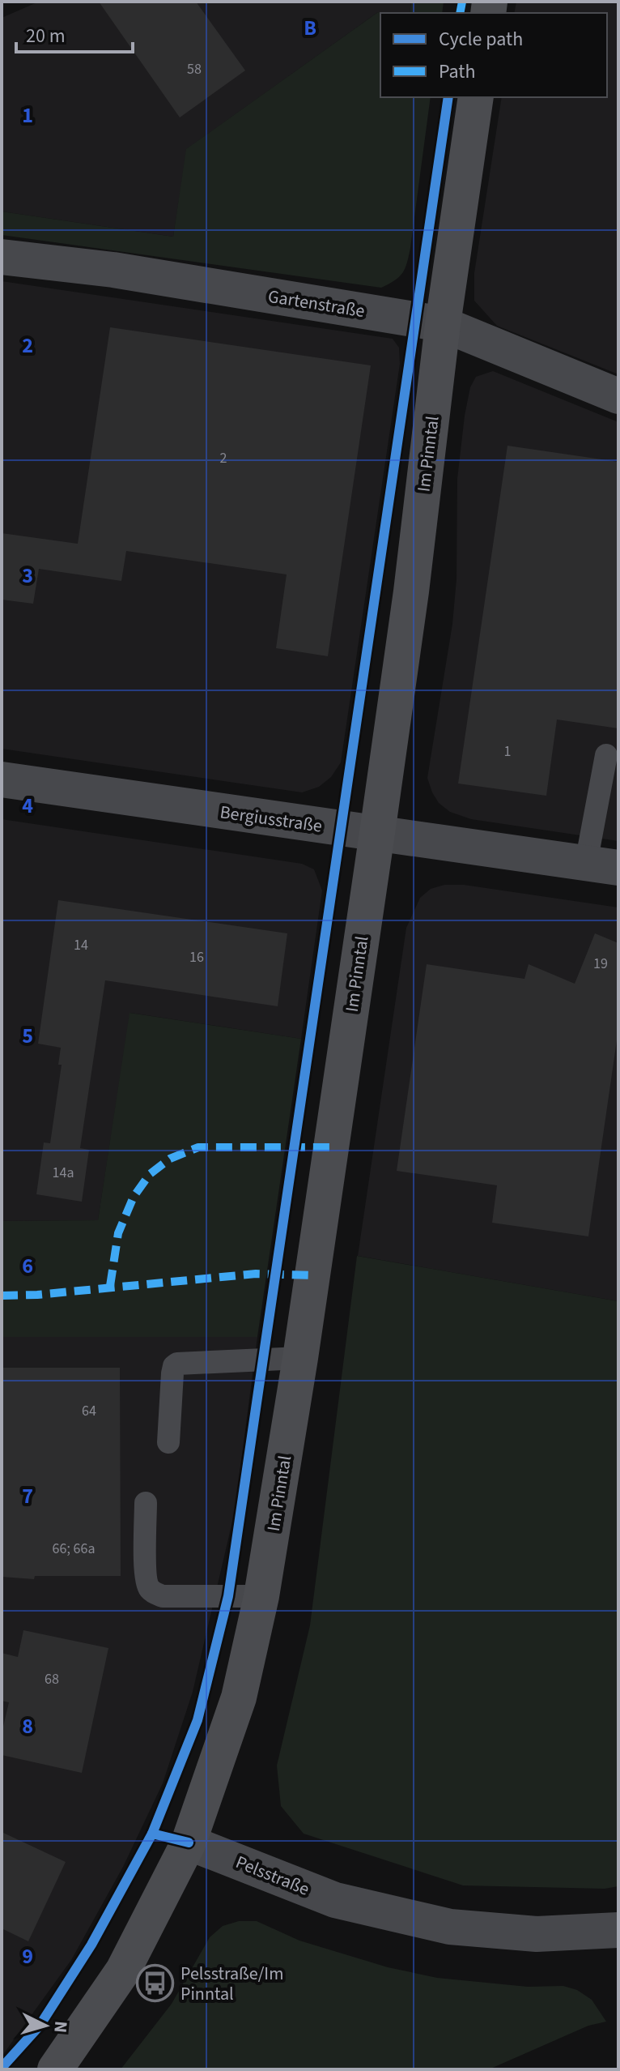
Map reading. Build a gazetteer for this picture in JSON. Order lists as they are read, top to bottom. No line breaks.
{"streets":{"main road":["Im Pinntal"],"street":["Gartenstraße","Bergiusstraße","Pelsstraße"]},"crossings":[["Gartenstraße","Im Pinntal"],["Im Pinntal","Bergiusstraße"],["Im Pinntal","Pelsstraße"]],"places":{"bus stop":["Pelsstraße/Im Pinntal"]},"house_numbers":["58","2","1","14","16","19","14a","64","66; 66a","68"],"legend":["Cycle path","Path"],"scale_bar":"20 m","north":"right","grid":{"columns":["B"],"rows":["1","2","3","4","5","6","7","8","9"]}}
